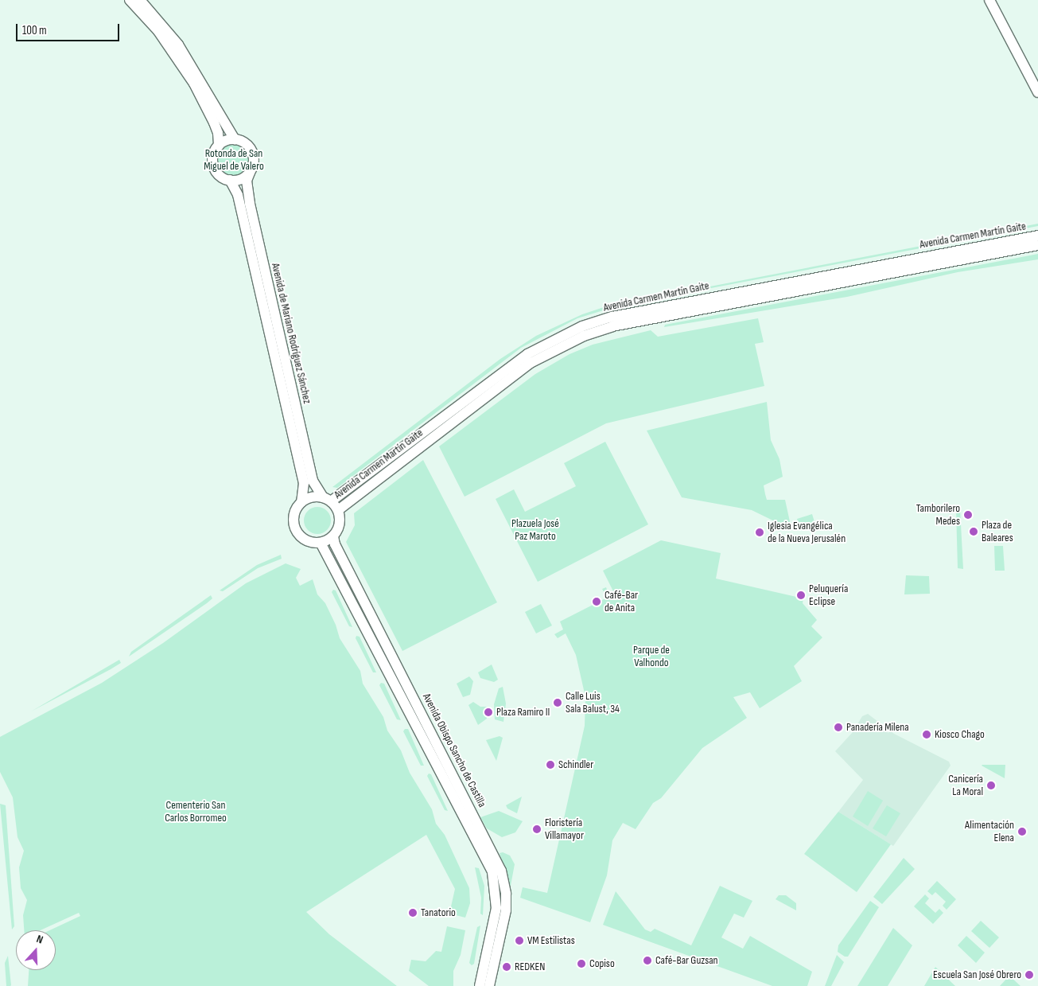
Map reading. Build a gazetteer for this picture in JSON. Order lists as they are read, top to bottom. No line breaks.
{"streets":{"main road":["Avenida Carmen Martín Gaite","Avenida de Mariano Rodríguez Sánchez","Avenida Obispo Sancho de Castilla"]},"crossings":[["Avenida Carmen Martín Gaite","Avenida de Mariano Rodríguez Sánchez"],["Avenida Carmen Martín Gaite","Avenida Obispo Sancho de Castilla"],["Avenida de Mariano Rodríguez Sánchez","Avenida Obispo Sancho de Castilla"]],"parks":["Rotonda de San Miguel de Valero","Plazuela José Paz Maroto","Parque de Valhondo","Cementerio San Carlos Borromeo"],"places":["Tamborilero Medes","Plaza de Baleares","Iglesia Evangélica de la Nueva Jerusalén","Peluquería Eclipse","Café-Bar de Anita","Calle Luis Sala Balust, 34","Plaza Ramiro II","Panadería Milena","Kiosco Chago","Schindler","Canicería La Moral","Floristería Villamayor","Alimentación Elena","Tanatorio","VM Estilistas","Café-Bar Guzsan","Copiso","REDKEN","Escuela San José Obrero"],"scale_bar":"100 m","north":"top"}
